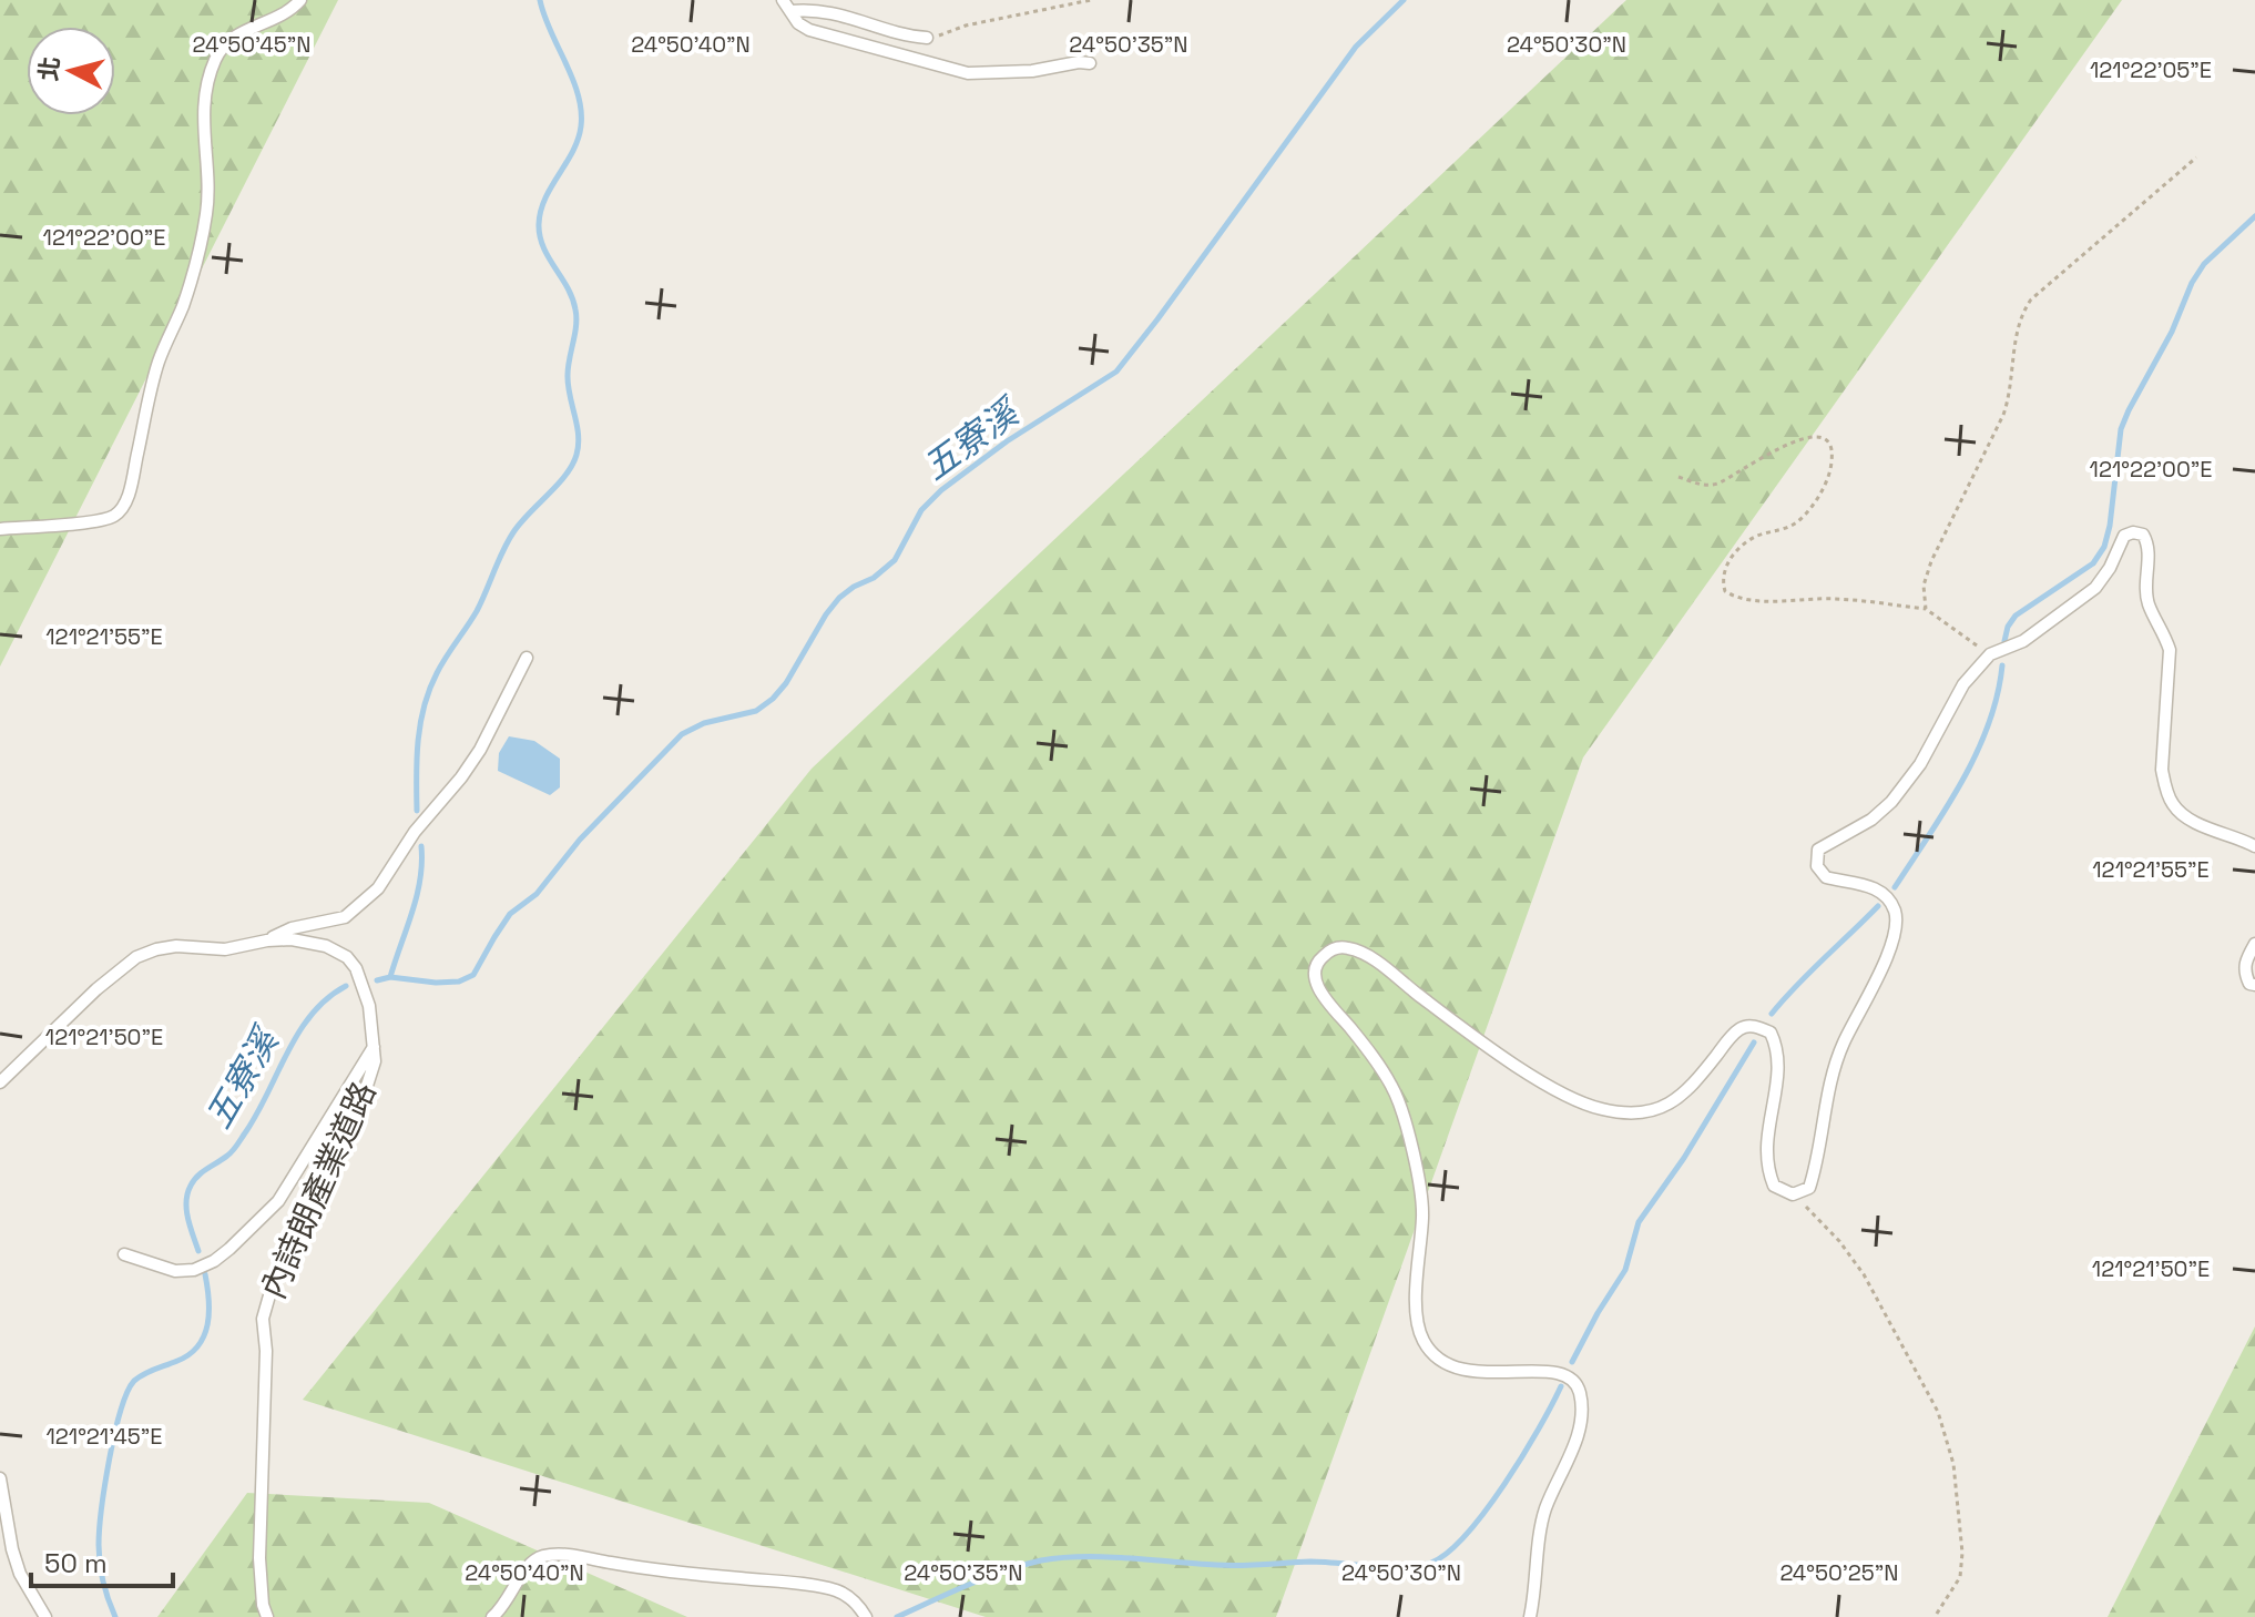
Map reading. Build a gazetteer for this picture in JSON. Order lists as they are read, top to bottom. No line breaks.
{"streets":{"lane":["內詩朗產業道路"]},"water":["五寮溪"],"scale_bar":"50 m","north":"left","coordinates":["24°50'45\"N","24°50'40\"N","24°50'35\"N","24°50'30\"N","121°22'05\"E","121°22'00\"E","121°21'55\"E","121°21'50\"E","121°21'45\"E","24°50'25\"N"]}
